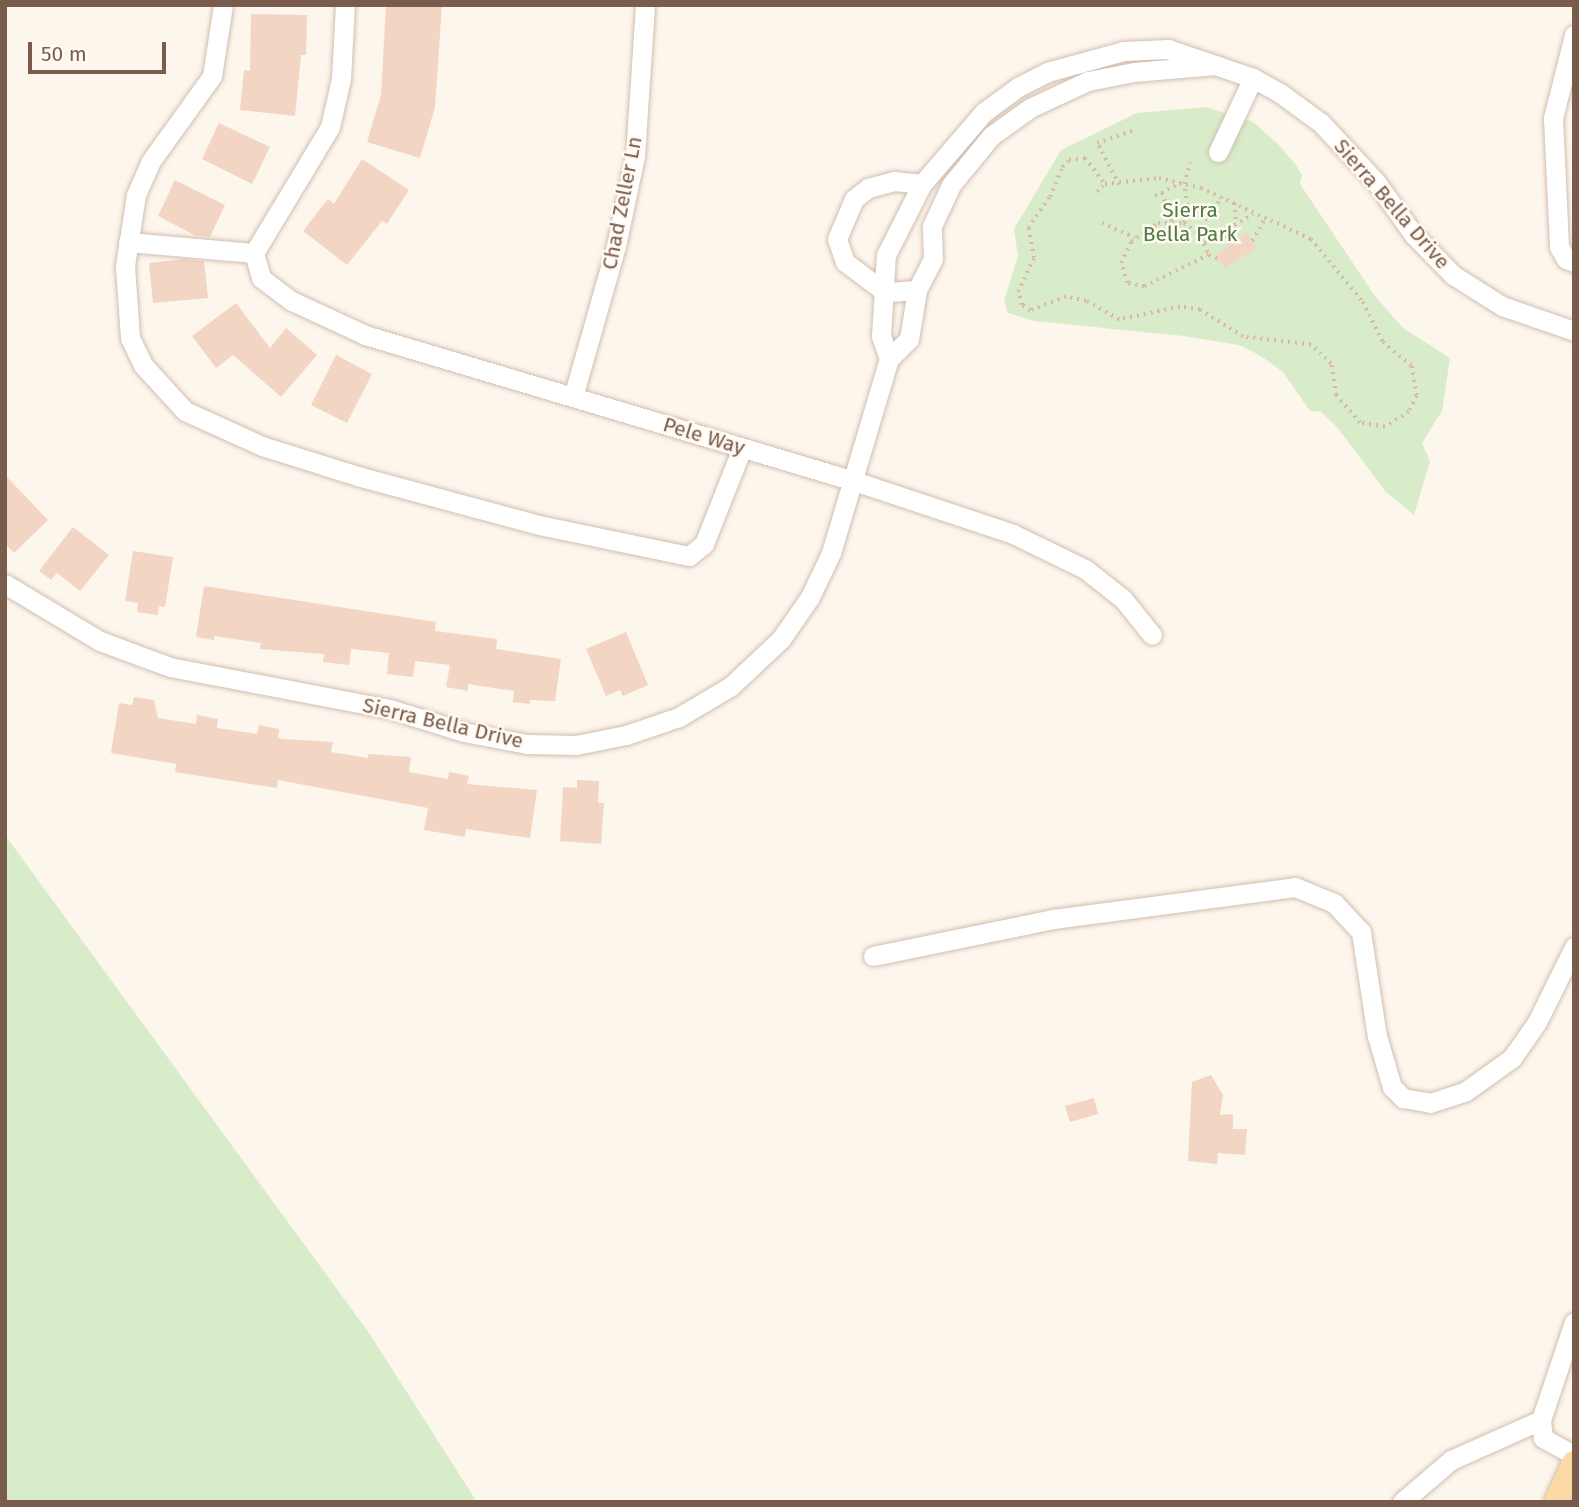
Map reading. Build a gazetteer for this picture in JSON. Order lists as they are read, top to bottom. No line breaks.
{"streets":{"street":["Chad Zeller Ln","Sierra Bella Drive","Pele Way"]},"crossings":[["Chad Zeller Ln","Pele Way"],["Sierra Bella Drive","Pele Way"]],"parks":["Sierra Bella Park"],"scale_bar":"50 m"}
